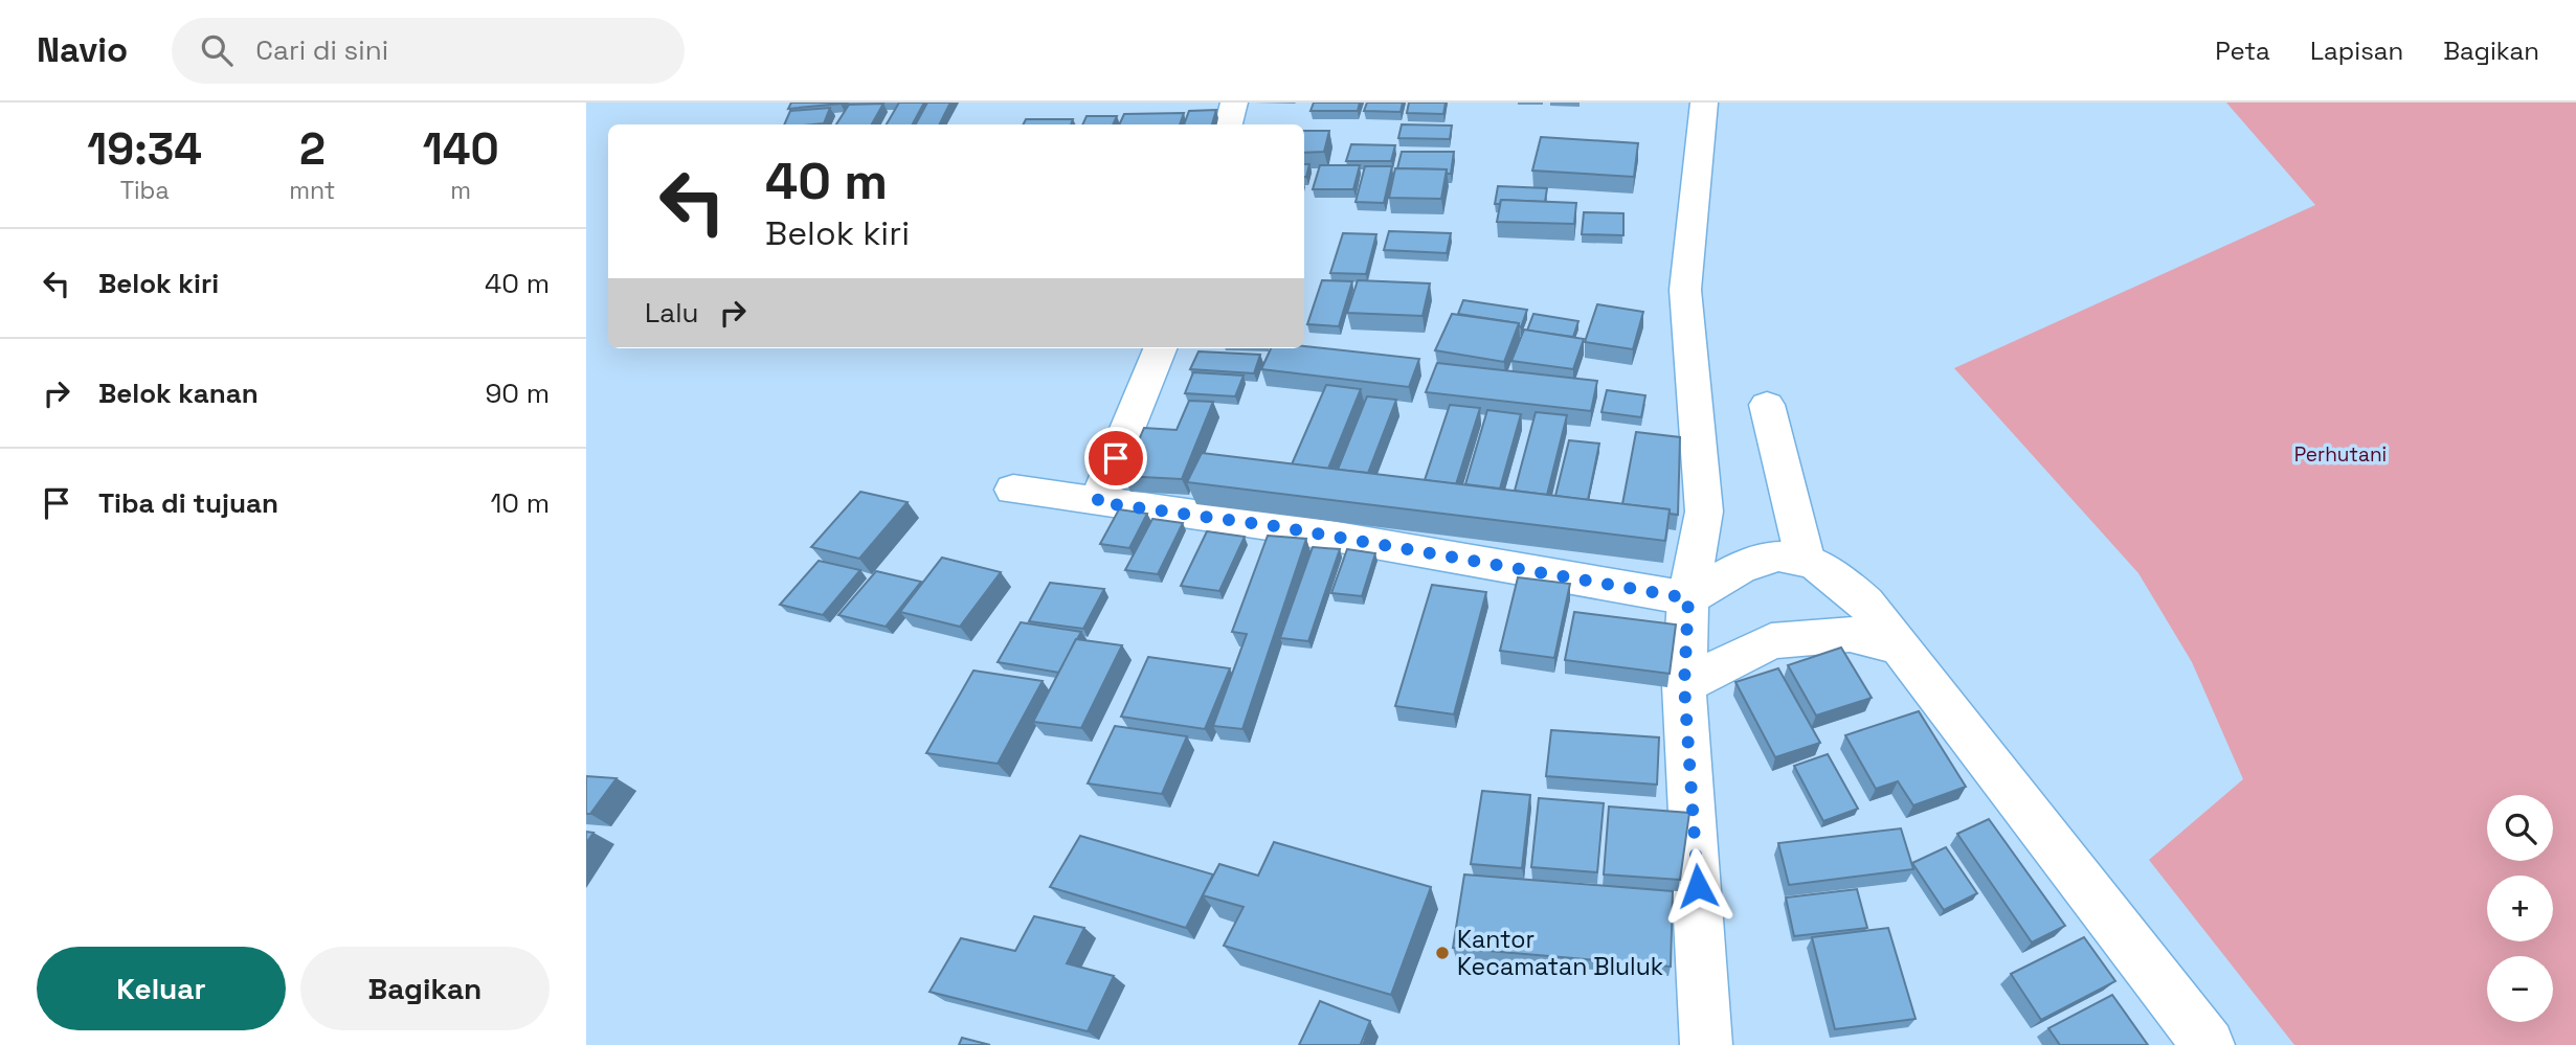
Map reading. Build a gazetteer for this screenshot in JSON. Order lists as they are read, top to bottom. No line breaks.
{"parks":["Perhutani"],"places":["Kantor Kecamatan Bluluk"],"page":{"header":"Navio","search":"Cari di sini","nav":["Peta","Lapisan","Bagikan"],"eta":["19:34","Tiba","2","mnt","140","m"],"turn":["40 m","Belok kiri"],"list":[{"name":"Belok kiri","value":"40 m"},{"name":"Belok kanan","value":"90 m"},{"name":"Tiba di tujuan","value":"10 m"}],"then":"Lalu","map_buttons":["+","−"],"buttons":["Keluar","Bagikan"]}}
